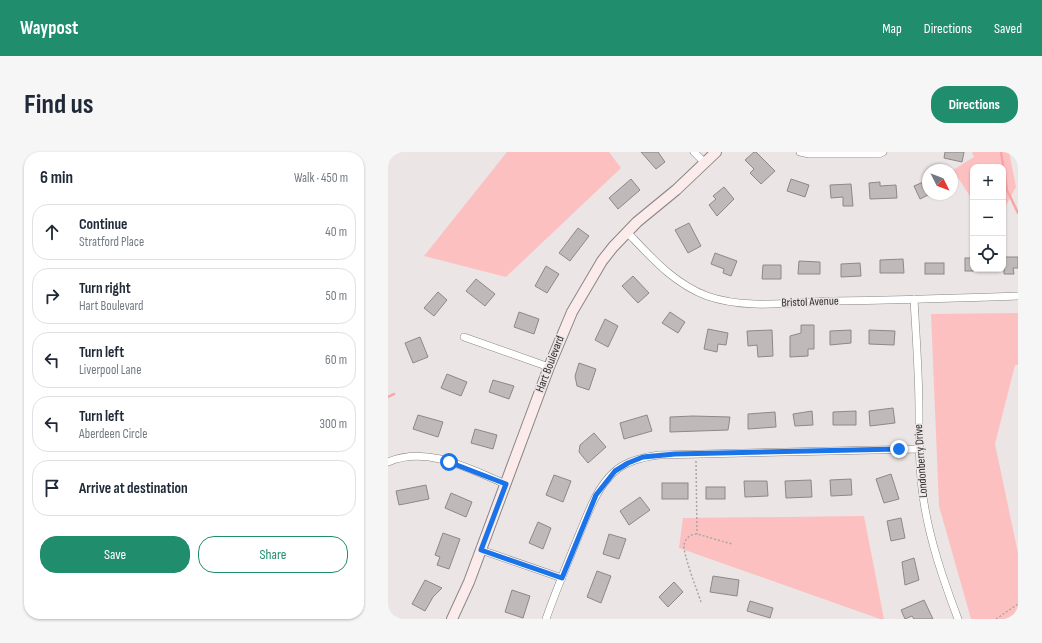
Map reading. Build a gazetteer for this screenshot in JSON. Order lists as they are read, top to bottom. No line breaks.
{"streets":{"street":["Bristol Avenue","Hart Boulevard","Londonberry Drive"]},"crossings":[["Bristol Avenue","Hart Boulevard"],["Bristol Avenue","Londonberry Drive"]],"north":"bottom right","page":{"header":"Waypost","nav":["Map","Directions","Saved"],"buttons":["Directions",["Save","Share"]],"title":"Find us","heading":["6 min","Walk · 450 m"],"map_buttons":["+","−"],"list":[["Continue","Stratford Place","40 m"],["Turn right","Hart Boulevard","50 m"],["Turn left","Liverpool Lane","60 m"],["Turn left","Aberdeen Circle","300 m"],"Arrive at destination"]}}
